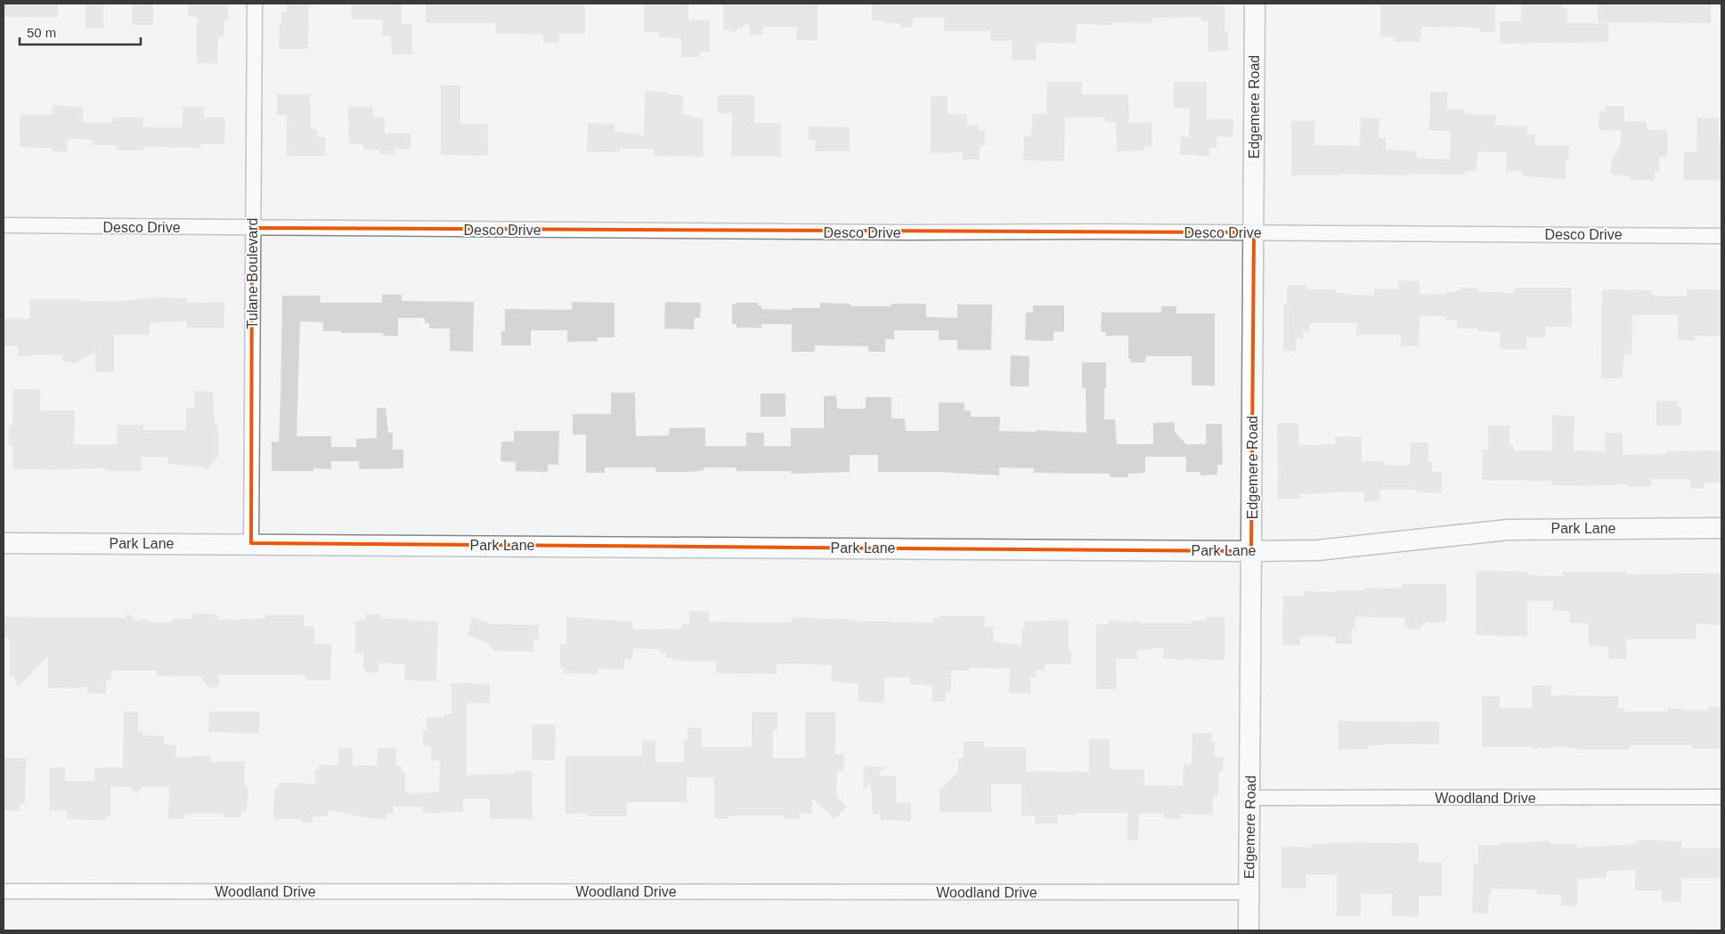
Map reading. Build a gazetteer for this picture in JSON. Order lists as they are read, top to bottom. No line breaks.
{"streets":{"street":["Edgemere Road","Desco Drive","Tulane Boulevard","Park Lane","Woodland Drive"]},"crossings":[["Edgemere Road","Desco Drive"],["Edgemere Road","Park Lane"],["Edgemere Road","Woodland Drive"],["Desco Drive","Tulane Boulevard"],["Tulane Boulevard","Park Lane"]],"scale_bar":"50 m"}
